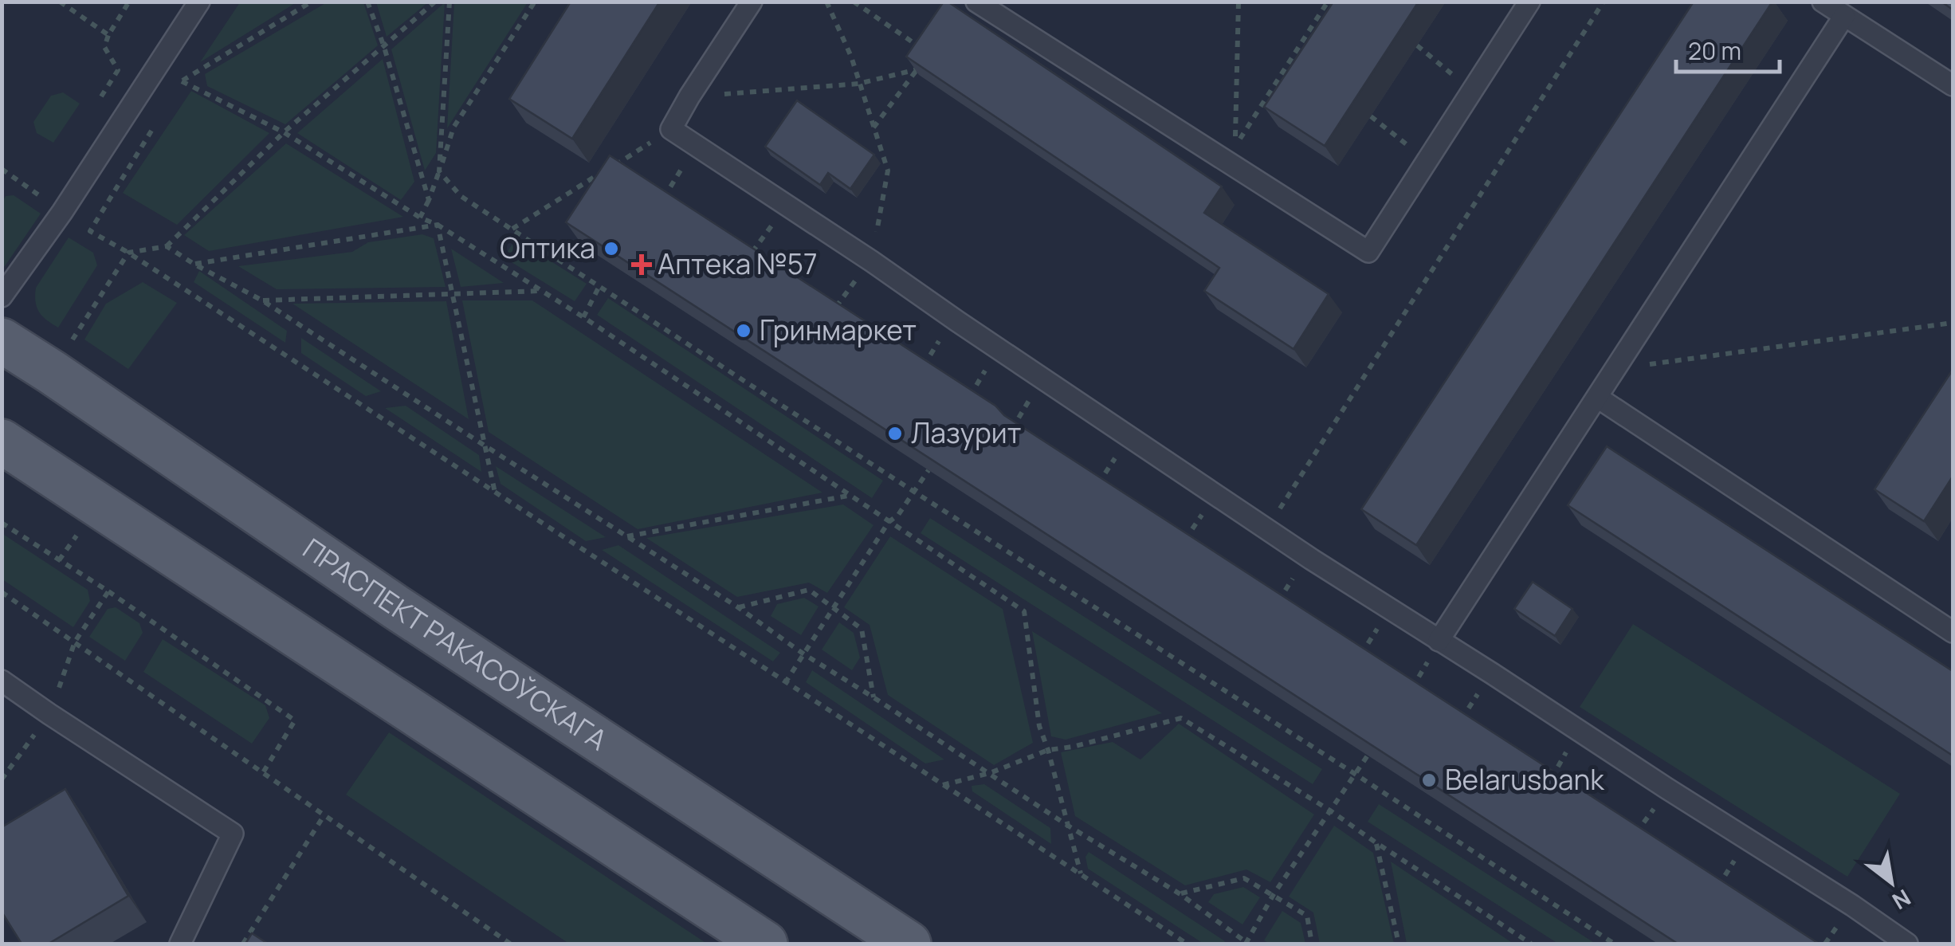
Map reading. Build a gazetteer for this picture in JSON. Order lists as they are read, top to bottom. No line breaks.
{"streets":{"main road":["ПРАСПЕКТ РАКАСОЎСКАГА"]},"places":{"other":["Оптика","Гринмаркет","Лазурит","Belarusbank"],"health":["Аптека №57"]},"scale_bar":"20 m","north":"bottom right"}
